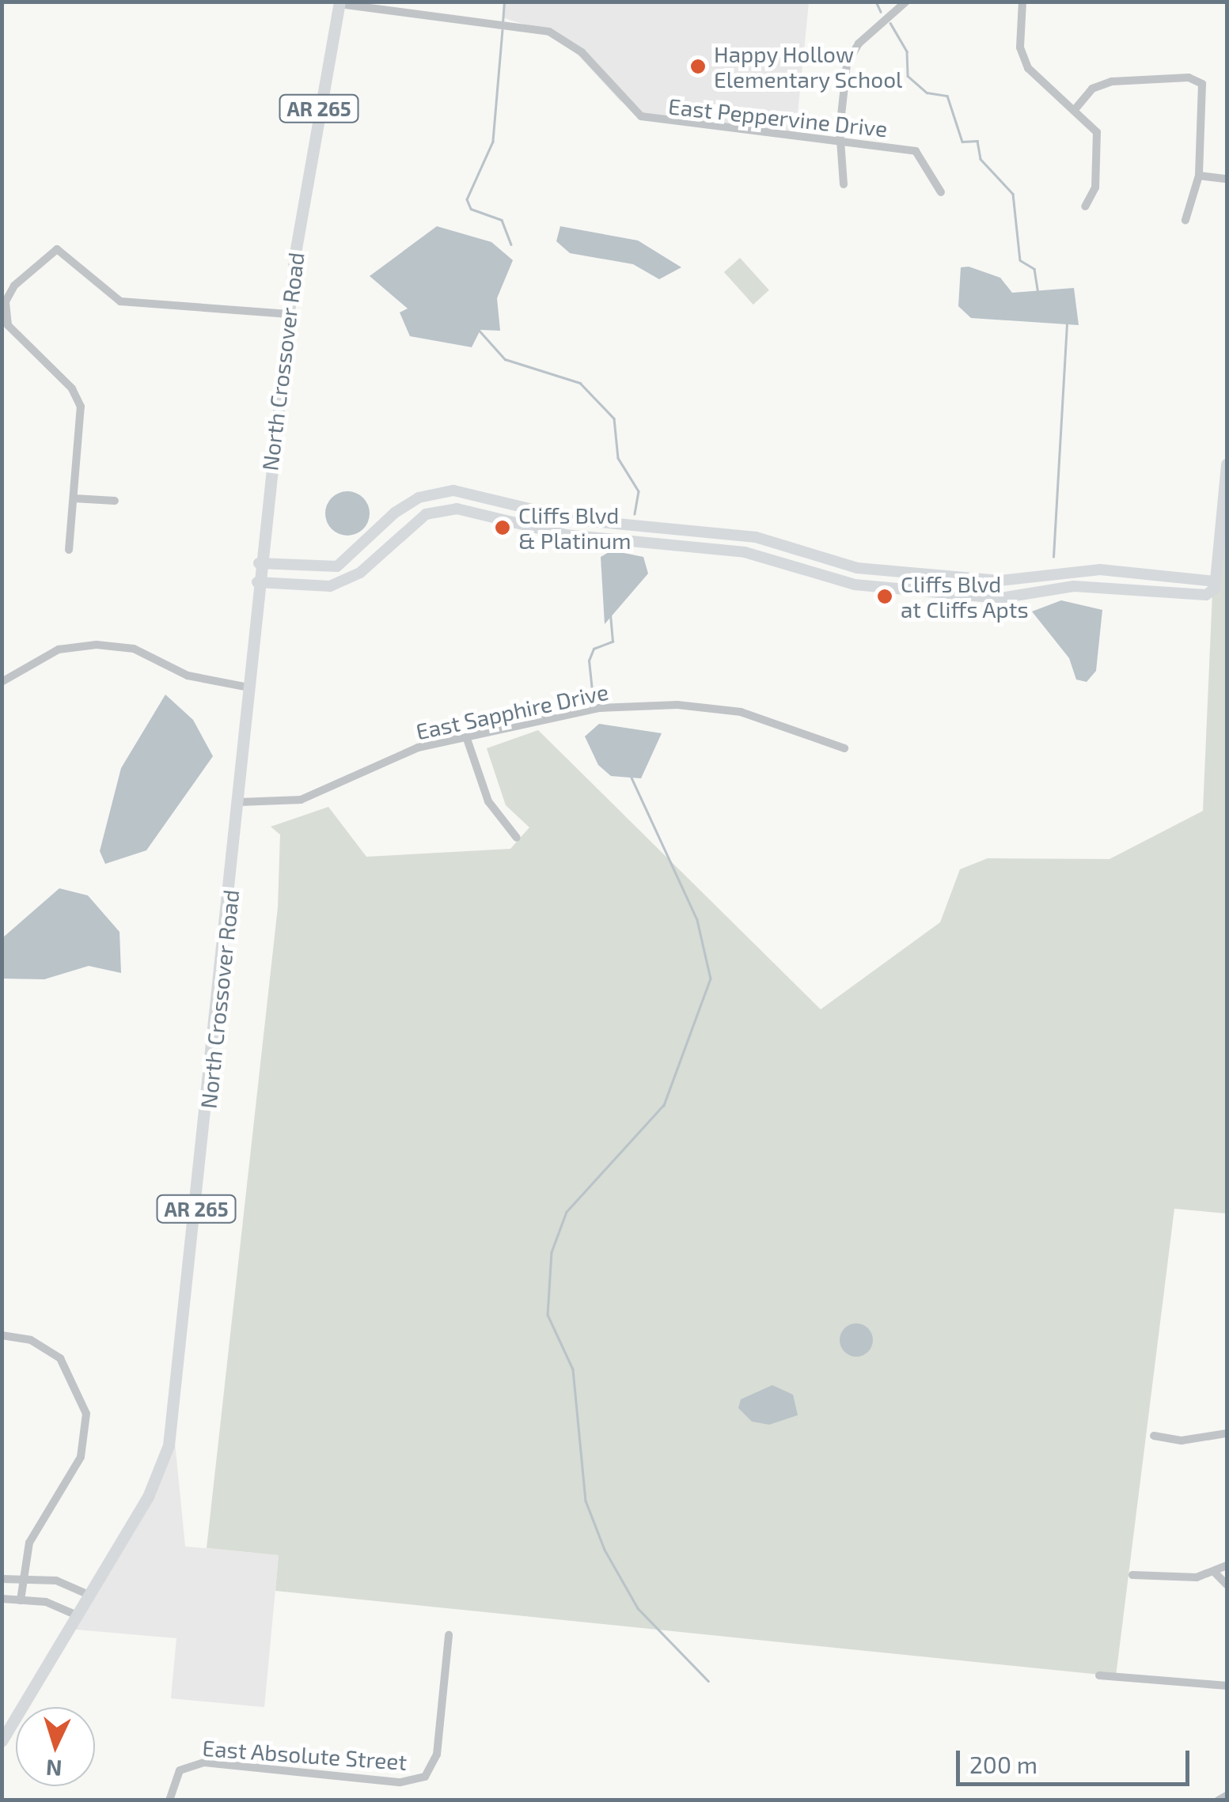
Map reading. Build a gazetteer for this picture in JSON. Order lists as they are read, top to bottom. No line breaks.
{"streets":{"main road":["AR 265","North Crossover Road"],"street":["East Peppervine Drive","East Sapphire Drive","East Absolute Street"]},"crossings":[["East Peppervine Drive","North Crossover Road"],["North Crossover Road","East Sapphire Drive"]],"places":["Happy Hollow Elementary School","Cliffs Blvd & Platinum","Cliffs Blvd at Cliffs Apts"],"scale_bar":"200 m","north":"bottom"}
